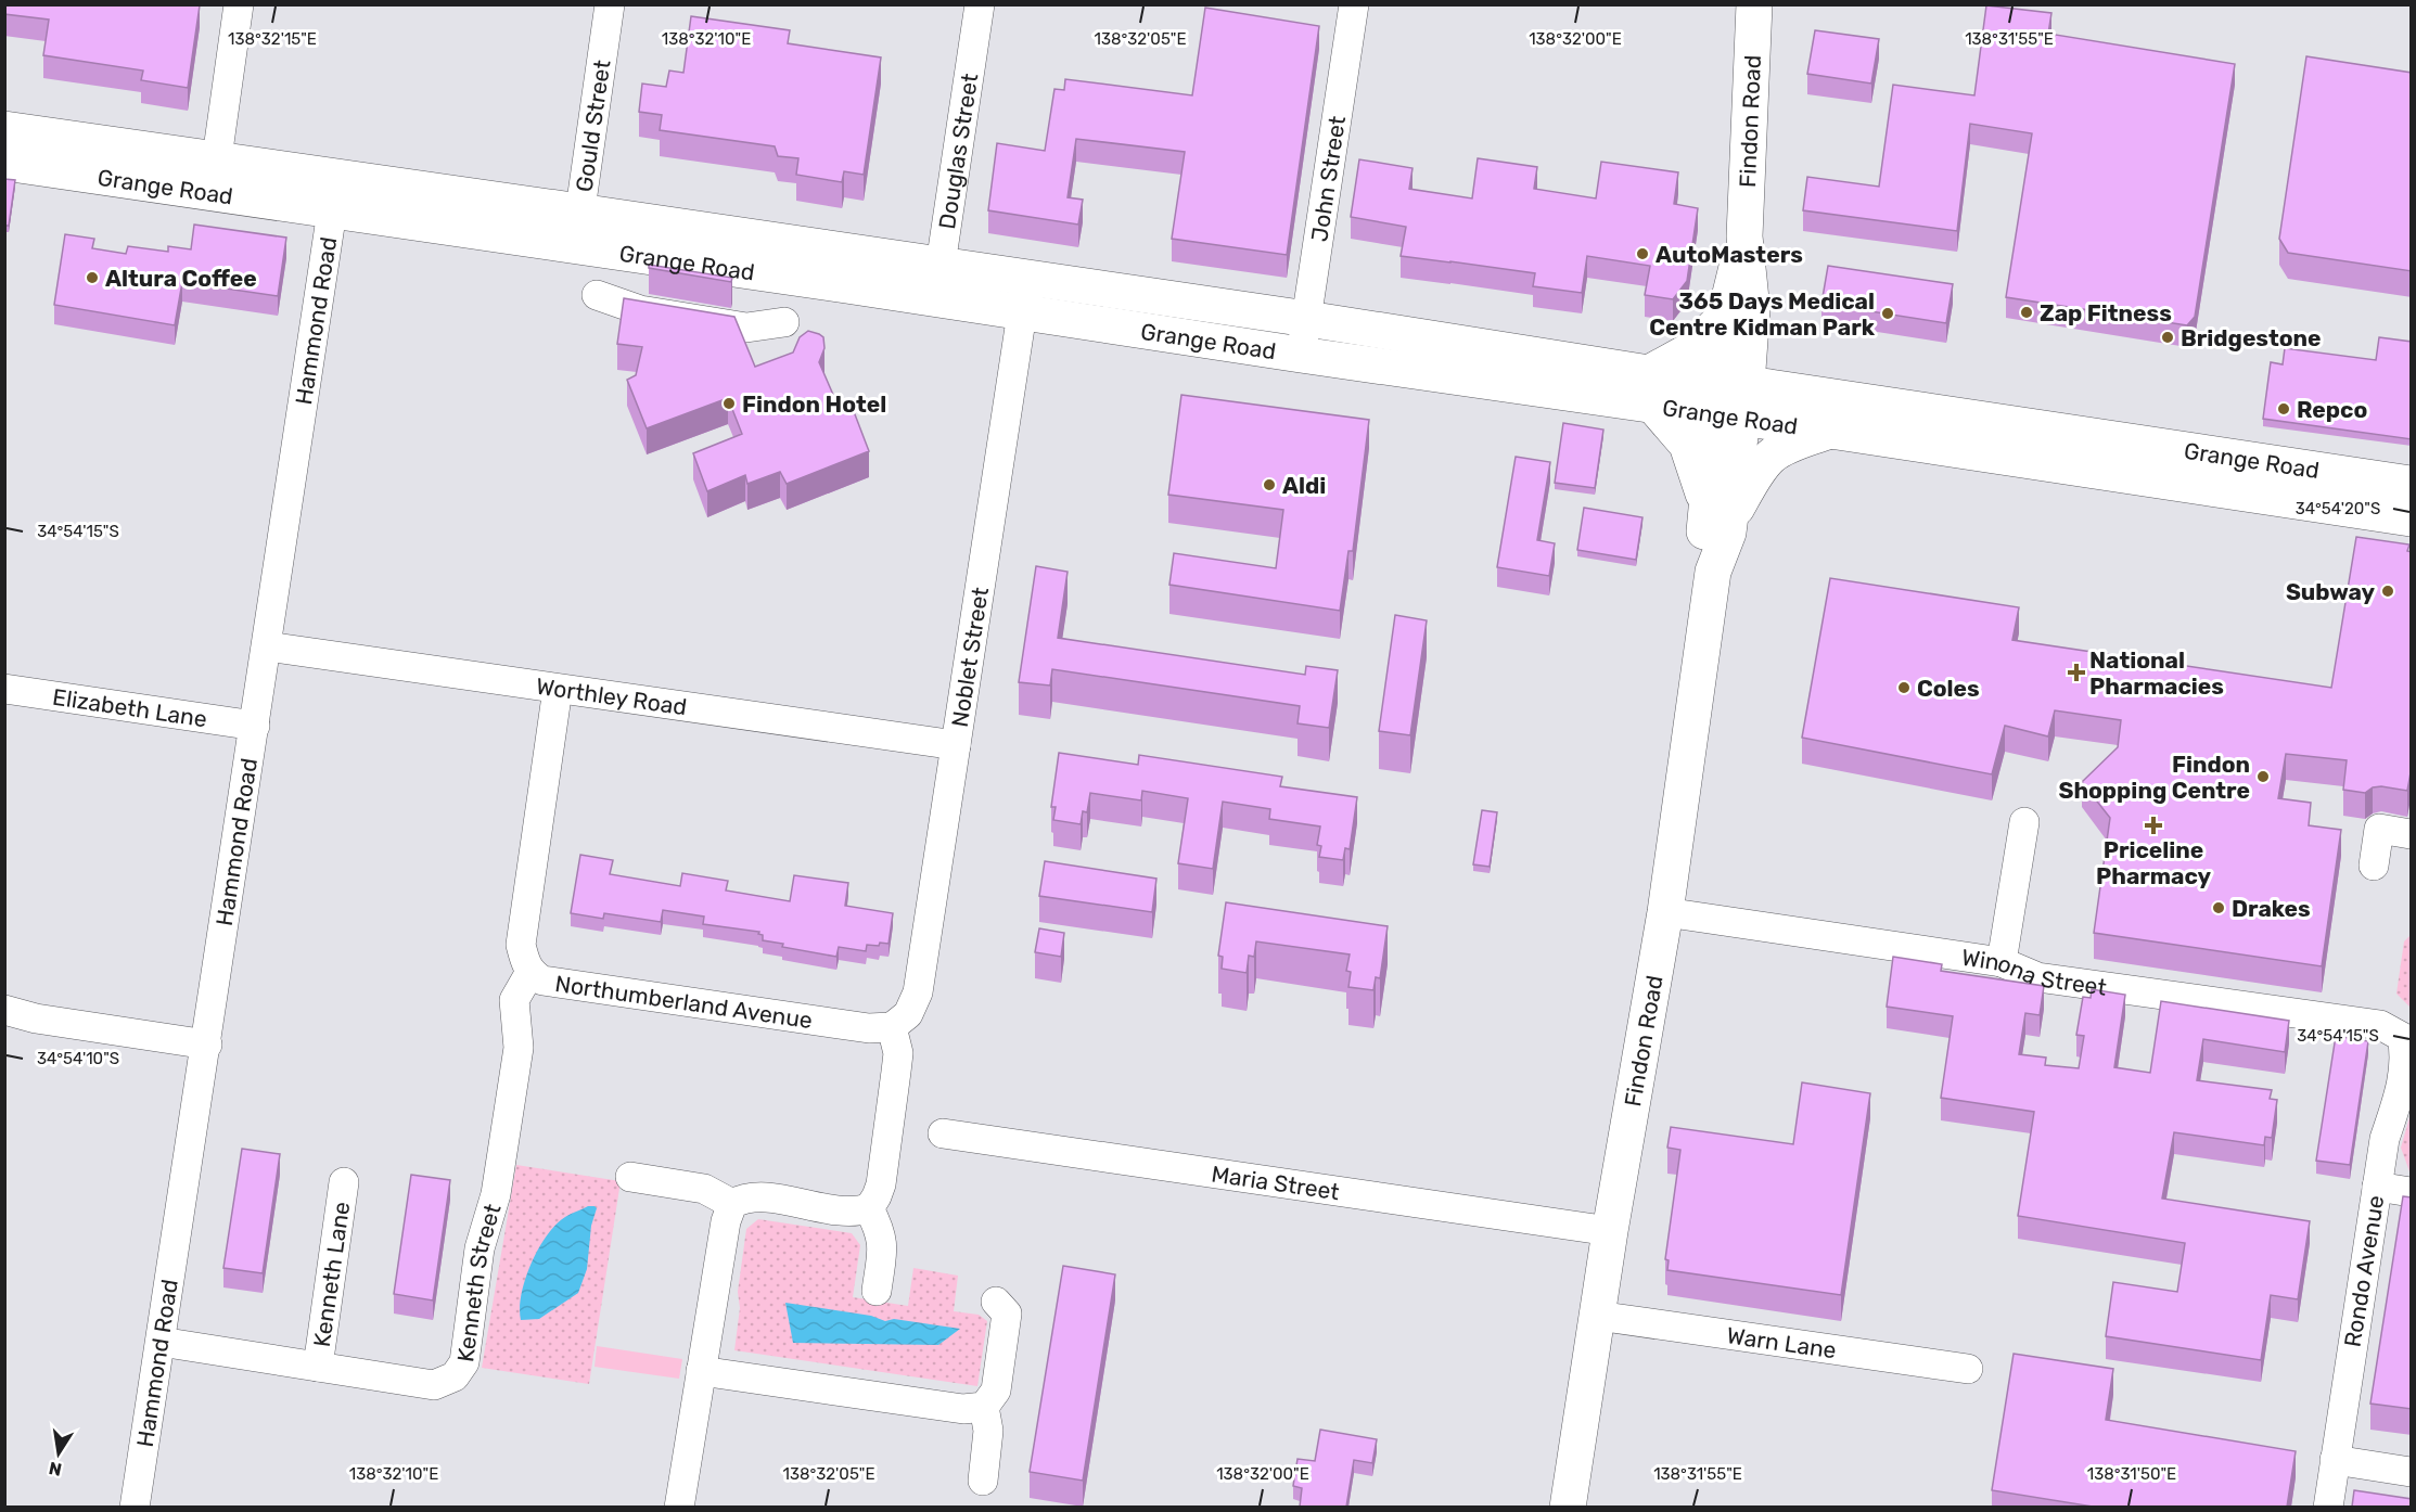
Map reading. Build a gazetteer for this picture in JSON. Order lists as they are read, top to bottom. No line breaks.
{"streets":{"main road":["Findon Road","Grange Road"],"street":["Gould Street","Douglas Street","John Street","Hammond Road","Noblet Street","Worthley Road","Elizabeth Lane","Winona Street","Northumberland Avenue","Maria Street","Rondo Avenue","Kenneth Lane","Kenneth Street","Warn Lane"]},"crossings":[["Findon Road","Grange Road"],["Findon Road","Winona Street"],["Findon Road","Maria Street"],["Findon Road","Warn Lane"],["Gould Street","Grange Road"],["Douglas Street","Grange Road"],["John Street","Grange Road"],["Grange Road","Hammond Road"],["Grange Road","Noblet Street"],["Hammond Road","Worthley Road"],["Hammond Road","Elizabeth Lane"],["Hammond Road","Kenneth Street"],["Noblet Street","Worthley Road"],["Noblet Street","Northumberland Avenue"],["Worthley Road","Northumberland Avenue"],["Winona Street","Rondo Avenue"],["Northumberland Avenue","Kenneth Street"],["Kenneth Lane","Kenneth Street"]],"places":{"other":["AutoMasters","Altura Coffee","Zap Fitness","365 Days Medical Centre Kidman Park","Bridgestone","Findon Hotel","Repco","Aldi","Subway","Coles","Findon Shopping Centre","Drakes"],"health":["National Pharmacies","Priceline Pharmacy"]},"north":"bottom","coordinates":["138°32'15\"E","138°32'10\"E","138°32'05\"E","138°32'00\"E","138°31'55\"E","34°54'20\"S","34°54'15\"S","34°54'10\"S","138°31'50\"E"]}
